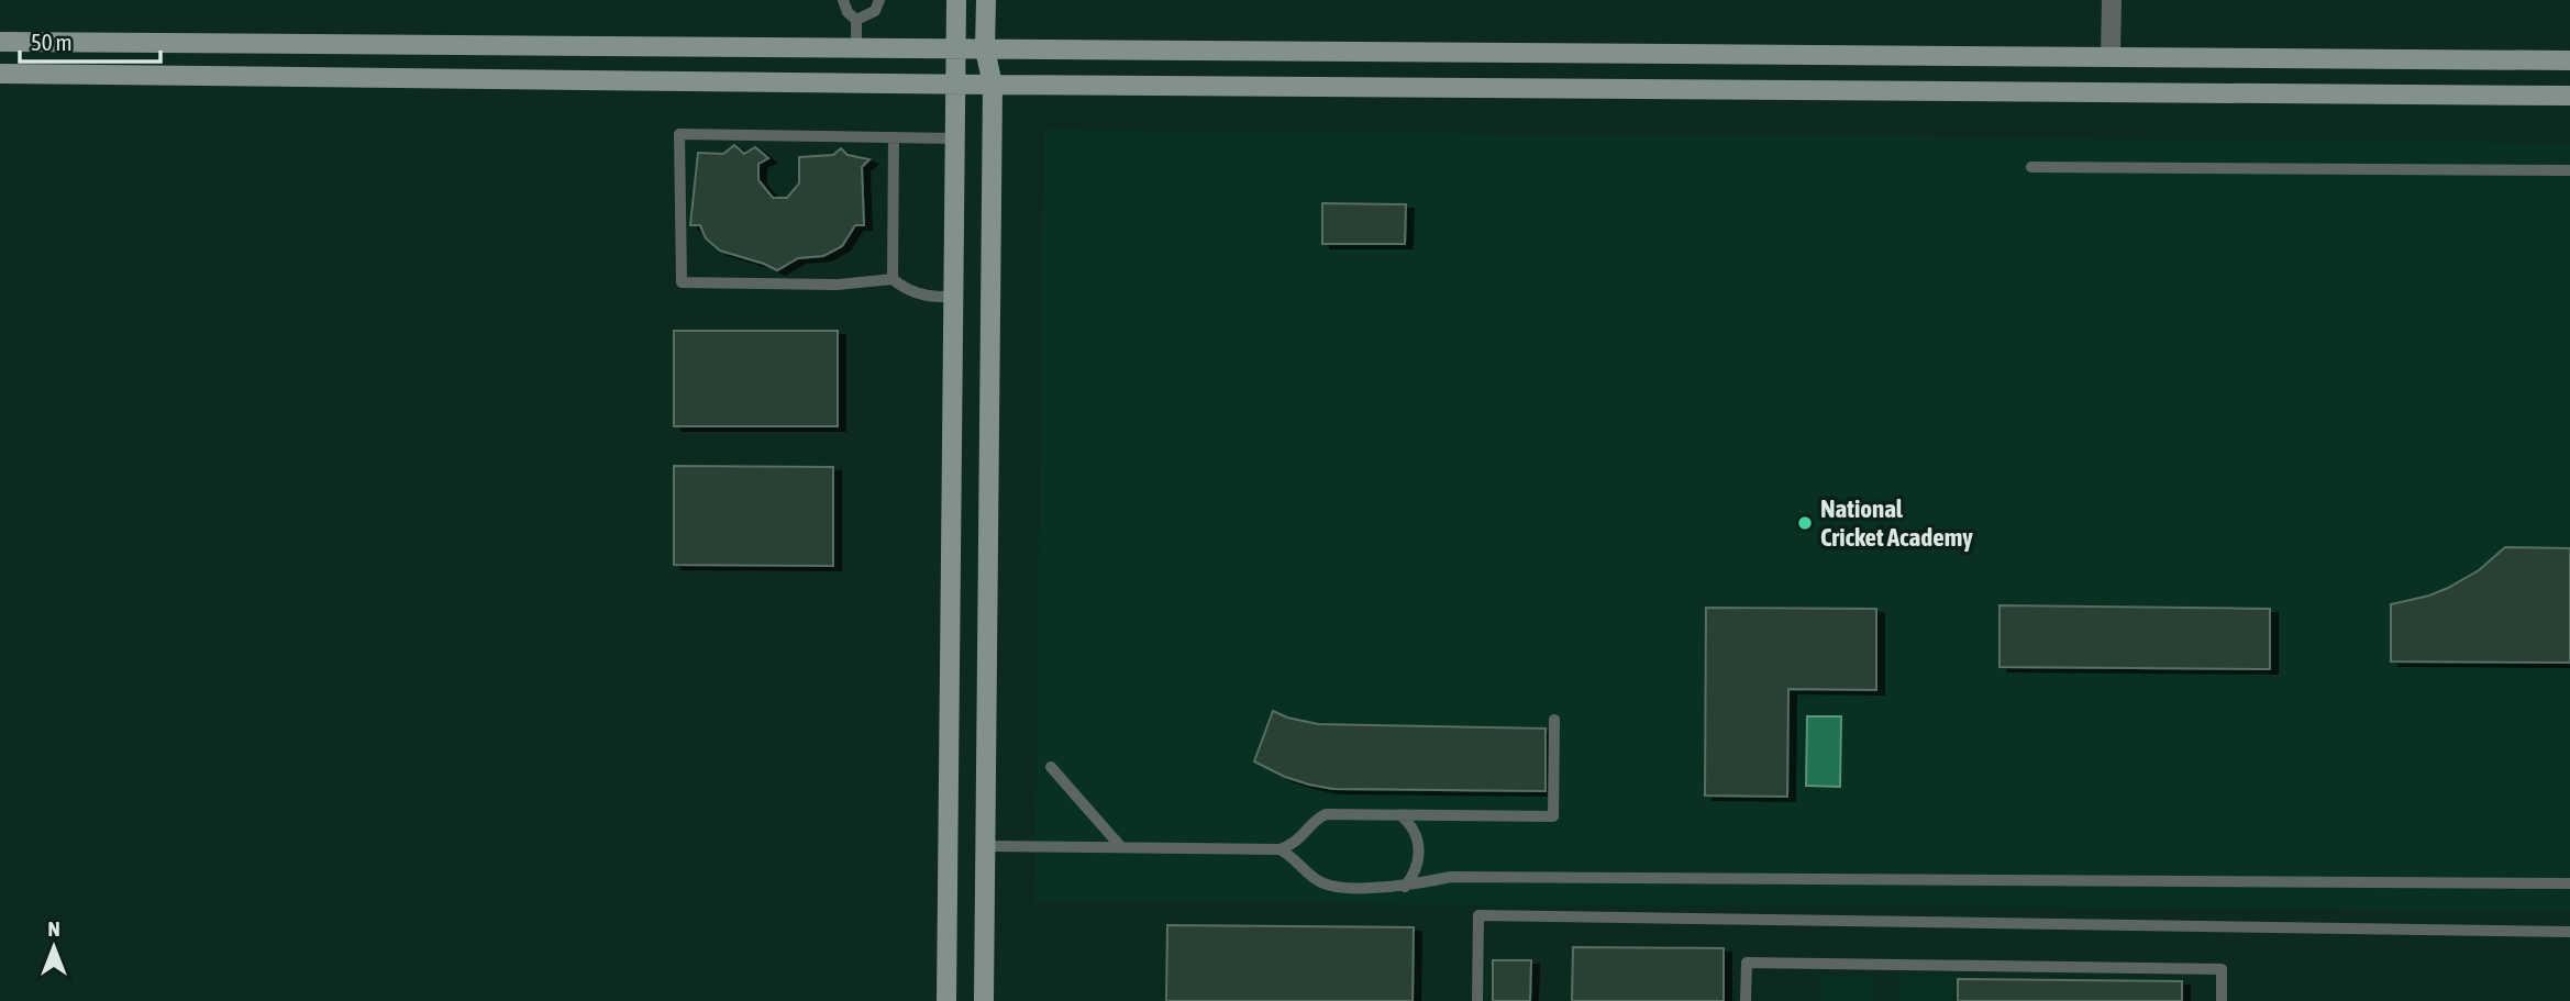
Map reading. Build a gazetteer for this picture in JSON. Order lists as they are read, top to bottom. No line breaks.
{"places":["National Cricket Academy"],"scale_bar":"50 m","north":"top"}
